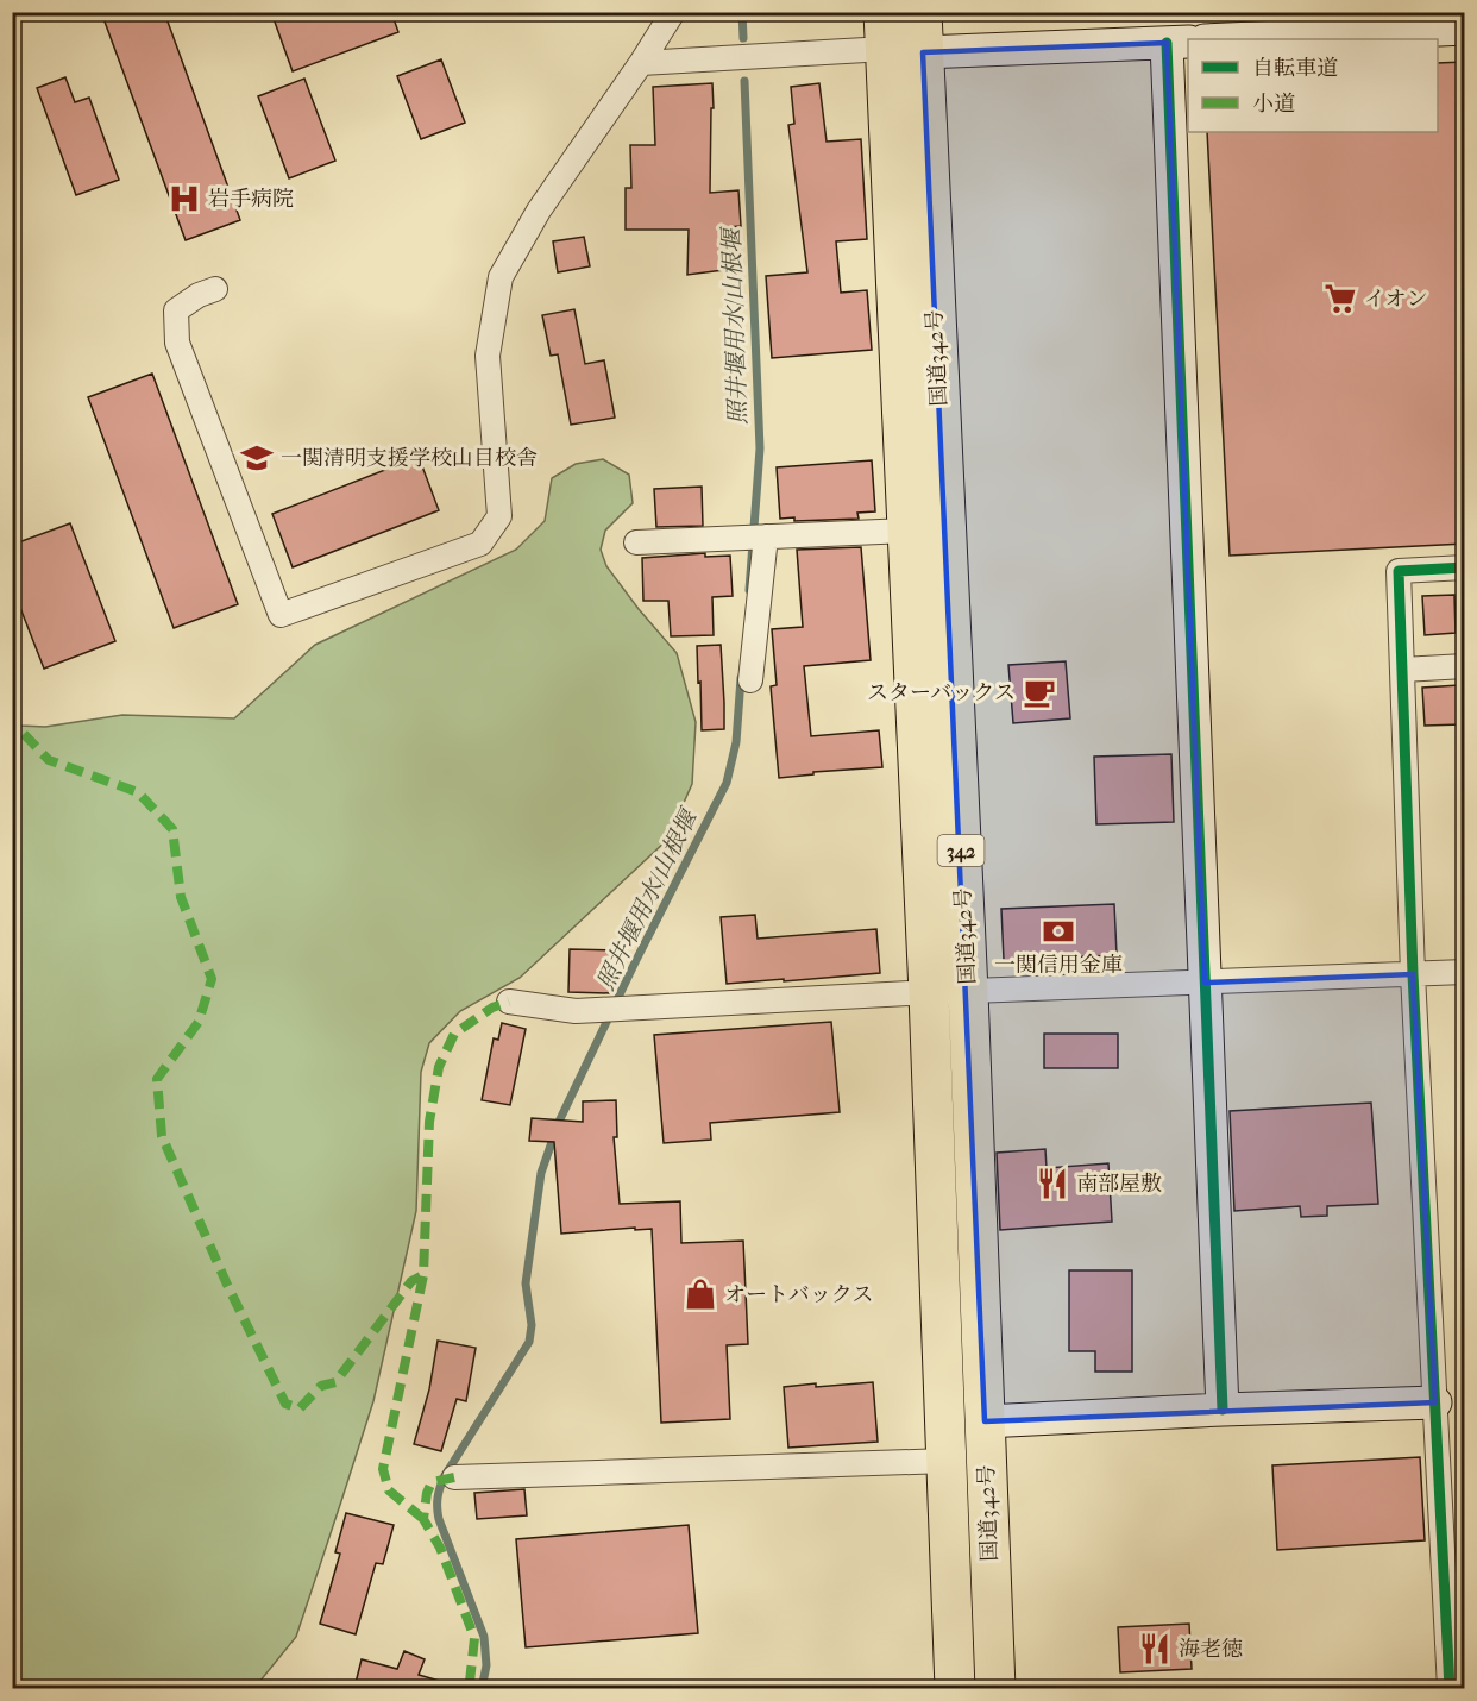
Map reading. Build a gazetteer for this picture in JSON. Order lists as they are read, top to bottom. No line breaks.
{"streets":{"highway":["国道342号","342"]},"water":["照井堰用水/山根堰"],"places":{"hospital":["岩手病院"],"supermarket":["イオン"],"school or university":["一関清明支援学校山目校舎"],"cafe":["スターバックス"],"bank":["一関信用金庫"],"restaurant":["南部屋敷","海老徳"],"shop":["オートバックス"]},"legend":["自転車道","小道"]}
